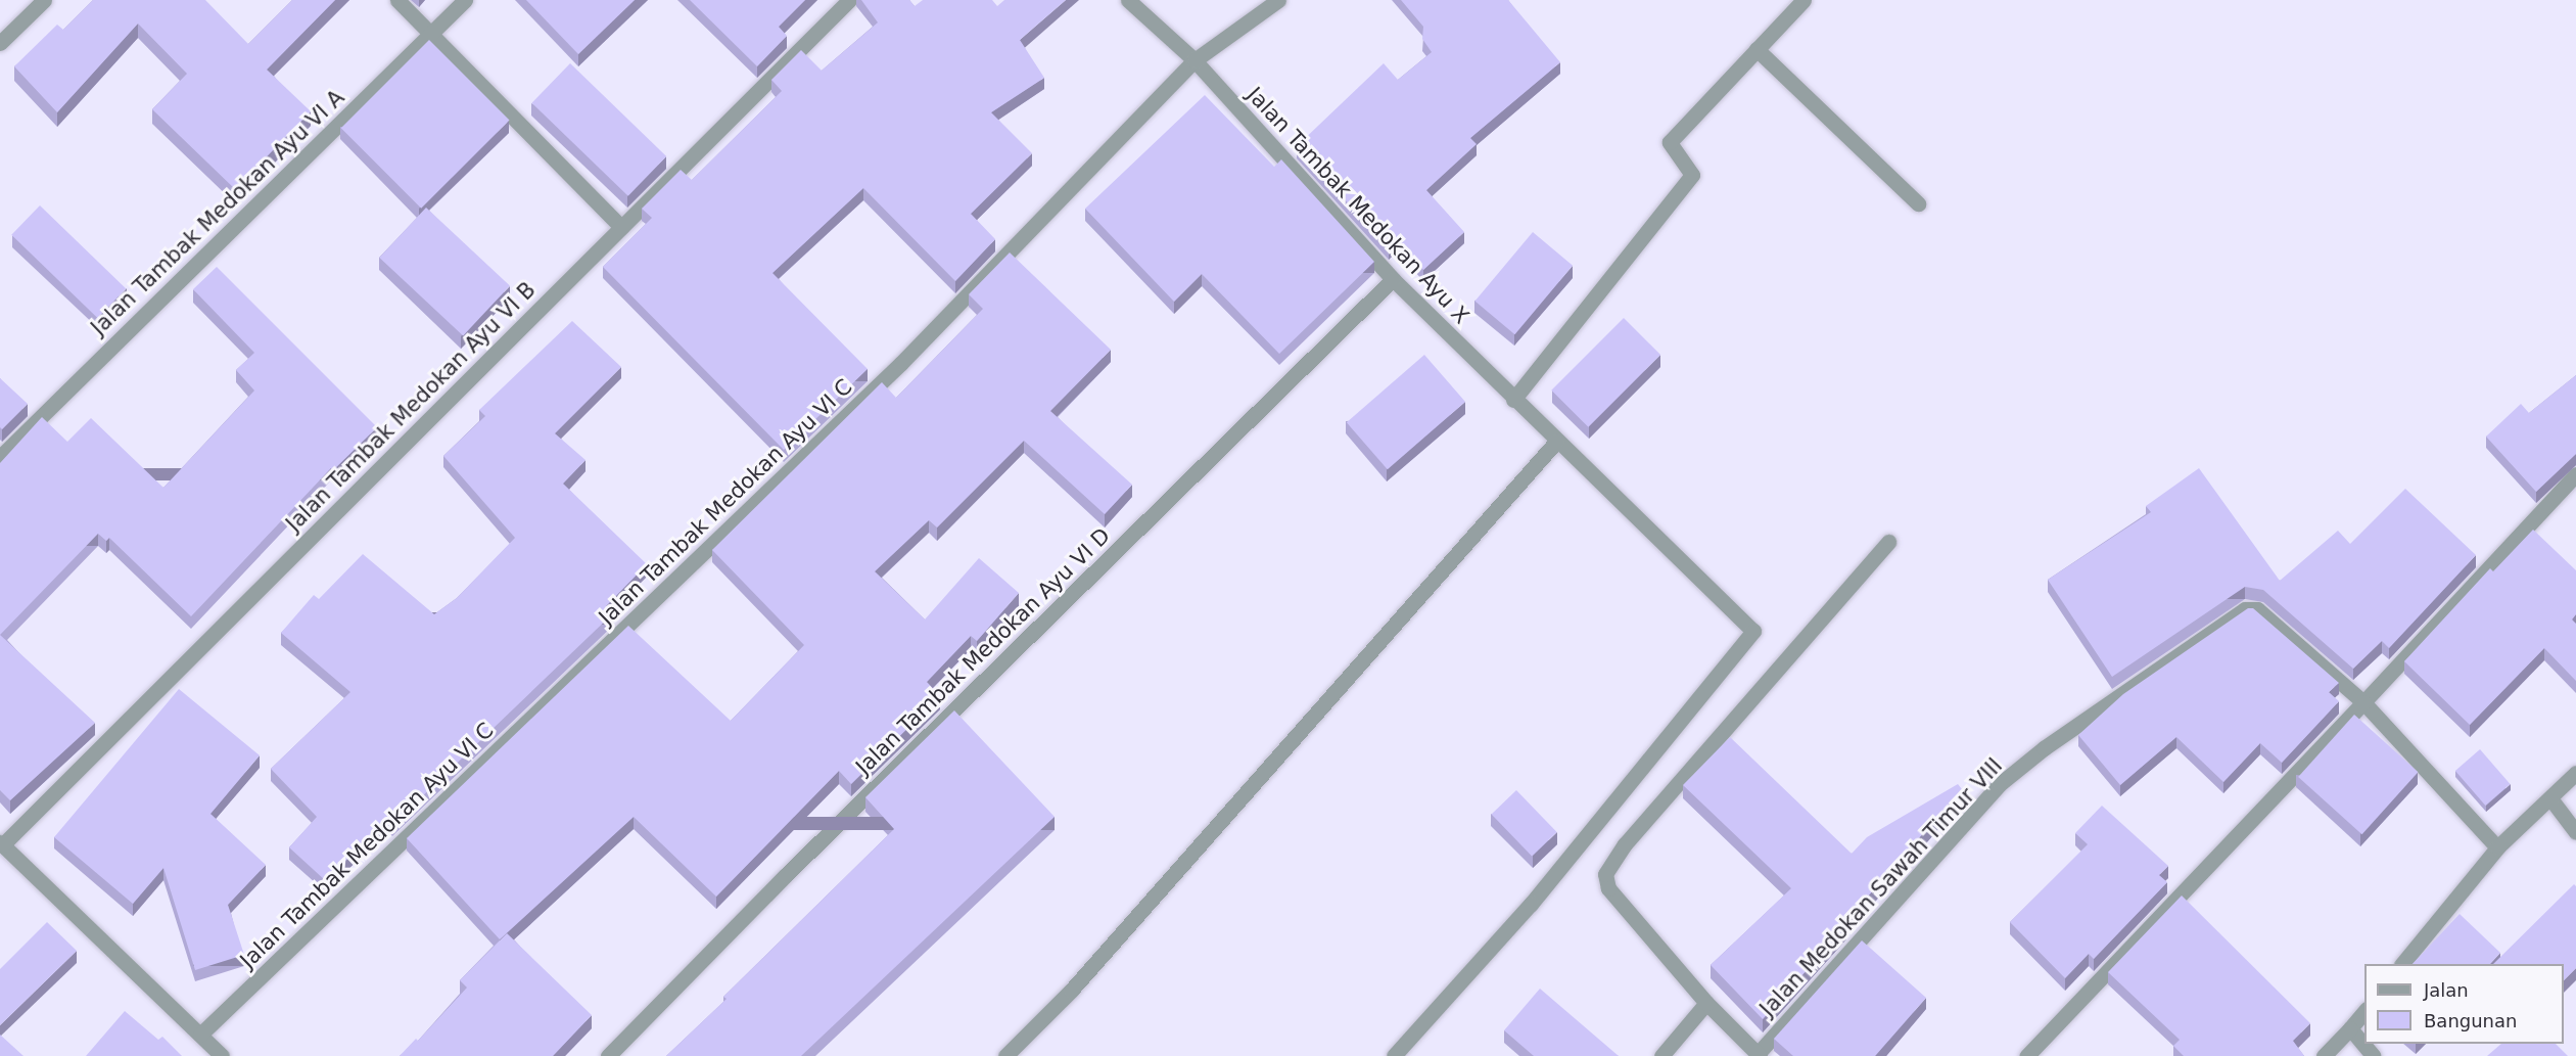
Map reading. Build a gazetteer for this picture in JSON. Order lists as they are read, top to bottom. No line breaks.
{"streets":{"street":["Jalan Tambak Medokan Ayu X","Jalan Tambak Medokan Ayu VI A","Jalan Tambak Medokan Ayu VI B","Jalan Tambak Medokan Ayu VI C","Jalan Tambak Medokan Ayu VI D","Jalan Medokan Sawah Timur VIII"]},"crossings":[["Jalan Tambak Medokan Ayu X","Jalan Tambak Medokan Ayu VI C"],["Jalan Tambak Medokan Ayu X","Jalan Tambak Medokan Ayu VI D"]],"legend":["Jalan","Bangunan"]}
